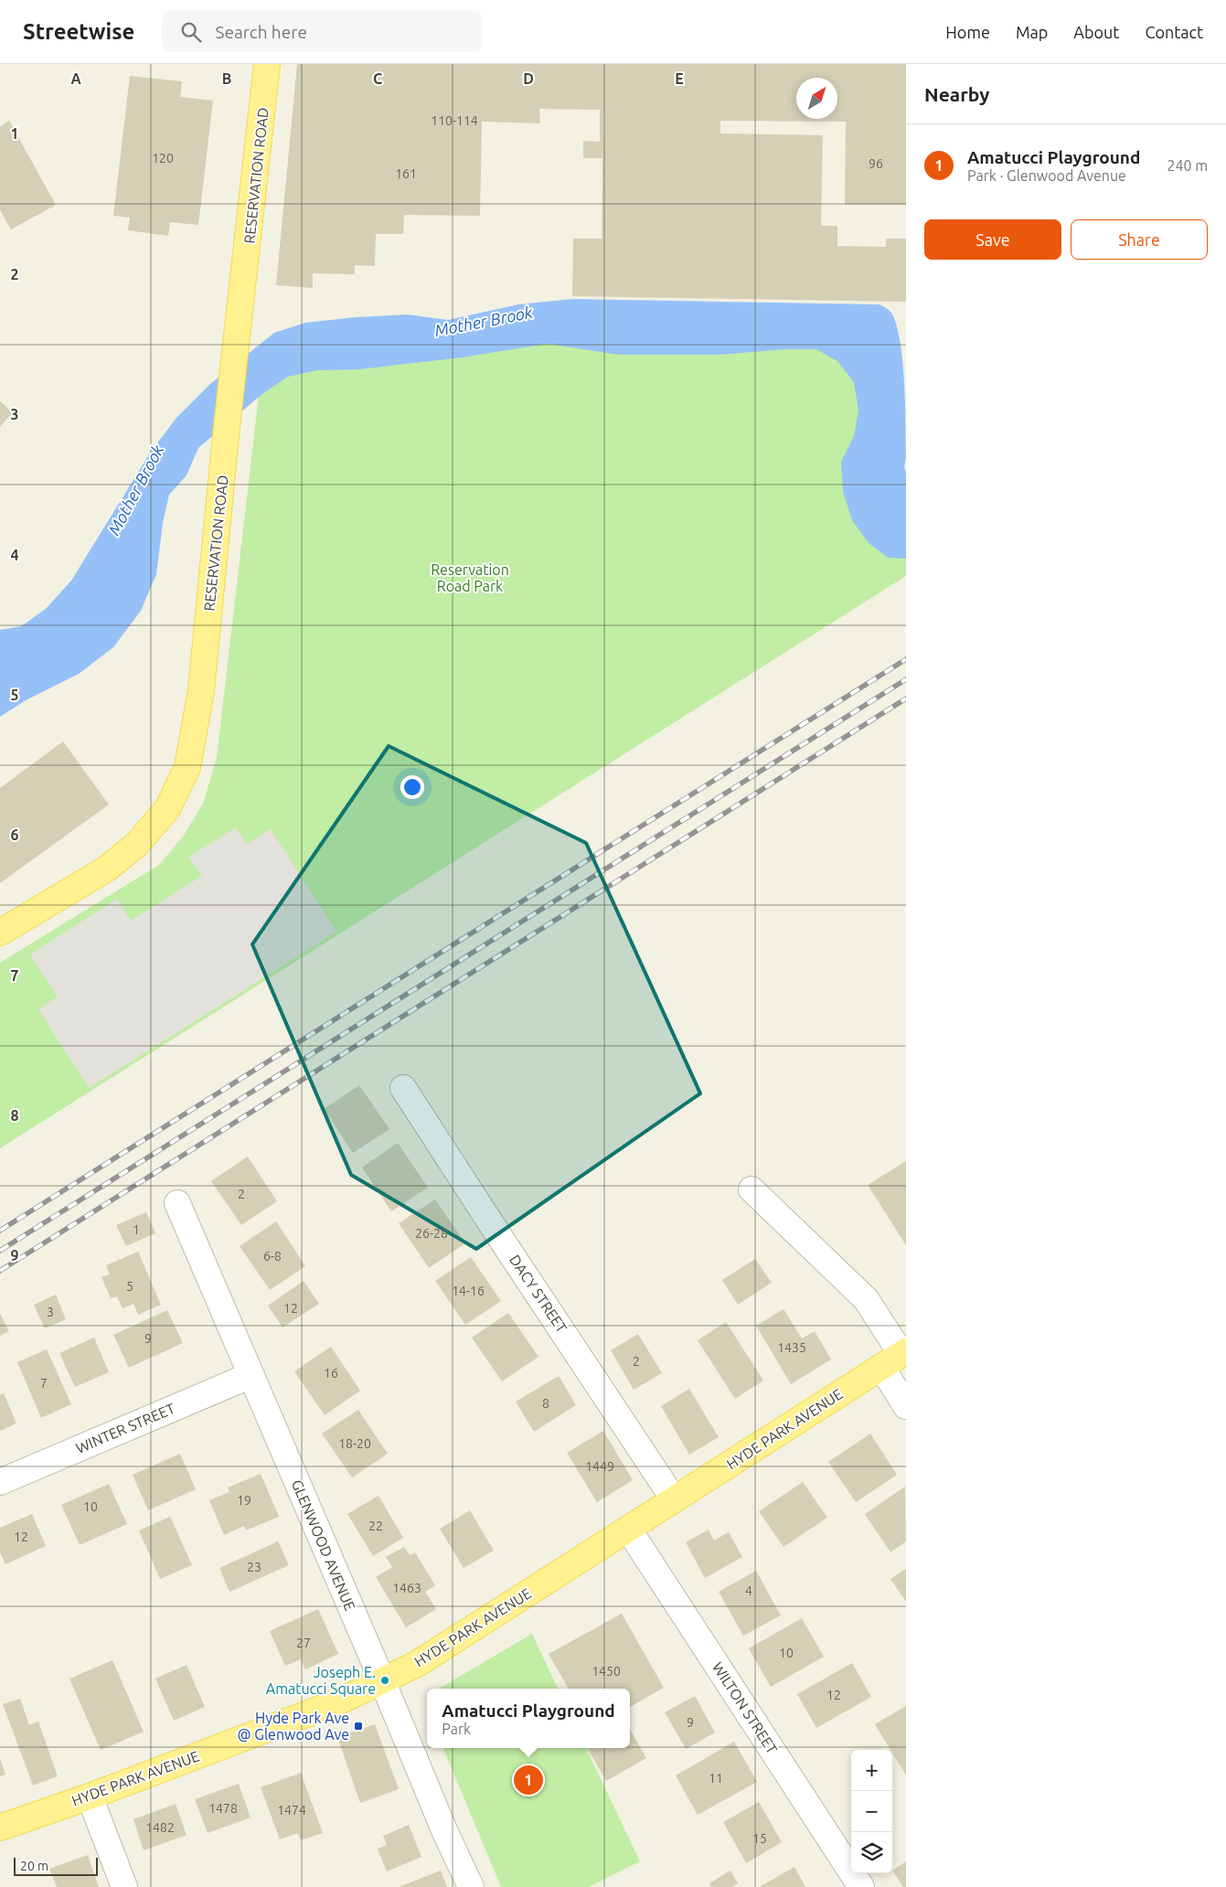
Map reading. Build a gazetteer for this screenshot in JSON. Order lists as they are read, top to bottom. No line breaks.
{"streets":{"main road":["RESERVATION ROAD","HYDE PARK AVENUE"],"street":["DACY STREET","WINTER STREET","GLENWOOD AVENUE","WILTON STREET"]},"crossings":[["DACY STREET","HYDE PARK AVENUE"],["WINTER STREET","GLENWOOD AVENUE"],["HYDE PARK AVENUE","GLENWOOD AVENUE"],["HYDE PARK AVENUE","WILTON STREET"]],"water":["Mother Brook"],"parks":["Reservation Road Park"],"places":{"other":["Joseph E. Amatucci Square"],"transit":["Hyde Park Ave @ Glenwood Ave"]},"house_numbers":["110-114","120","96","161","2","1","26-28","6-8","5","14-16","12","3","9","1435","2","16","7","8","18-20","1449","19","10","22","12","23","1463","4","27","10","1450","12","9","11","1478","1474","1482","15"],"scale_bar":"20 m","north":"top right","page":{"header":"Streetwise","search":"Search here","nav":["Home","Map","About","Contact"],"heading":"Nearby","list":[{"mark":"1","name":"Amatucci Playground","note":"Park · Glenwood Avenue","value":"240 m"}],"buttons":["Save","Share"],"popup":["Amatucci Playground","Park"],"map_buttons":["+","−"],"pins":"1","scale":"20 m"},"grid":{"columns":["A","B","C","D","E"],"rows":["1","2","3","4","5","6","7","8","9"]}}
